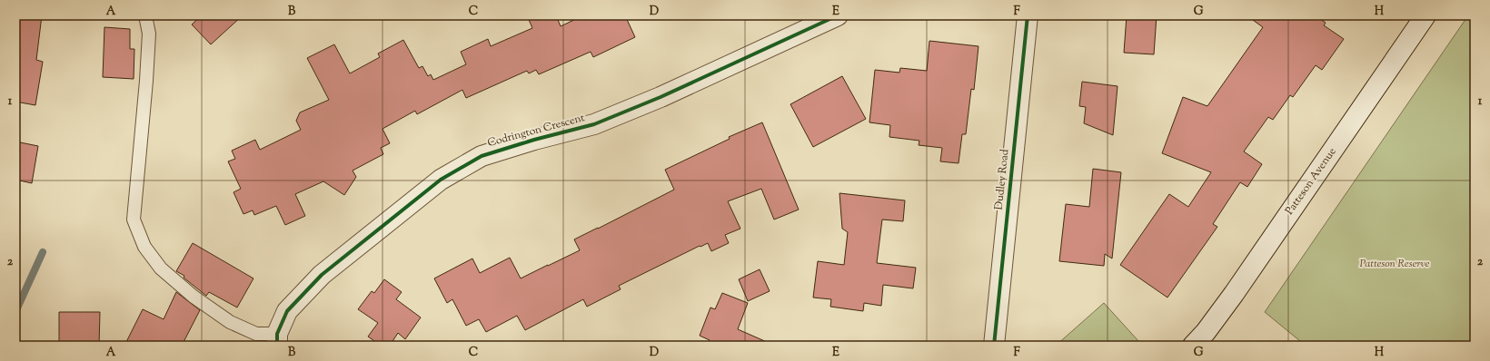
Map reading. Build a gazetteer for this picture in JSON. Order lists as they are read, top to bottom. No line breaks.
{"streets":{"street":["Codrington Crescent","Dudley Road","Patteson Avenue"]},"parks":["Patteson Reserve"],"grid":{"columns":["A","B","C","D","E","F","G","H"],"rows":["1","2"]}}
